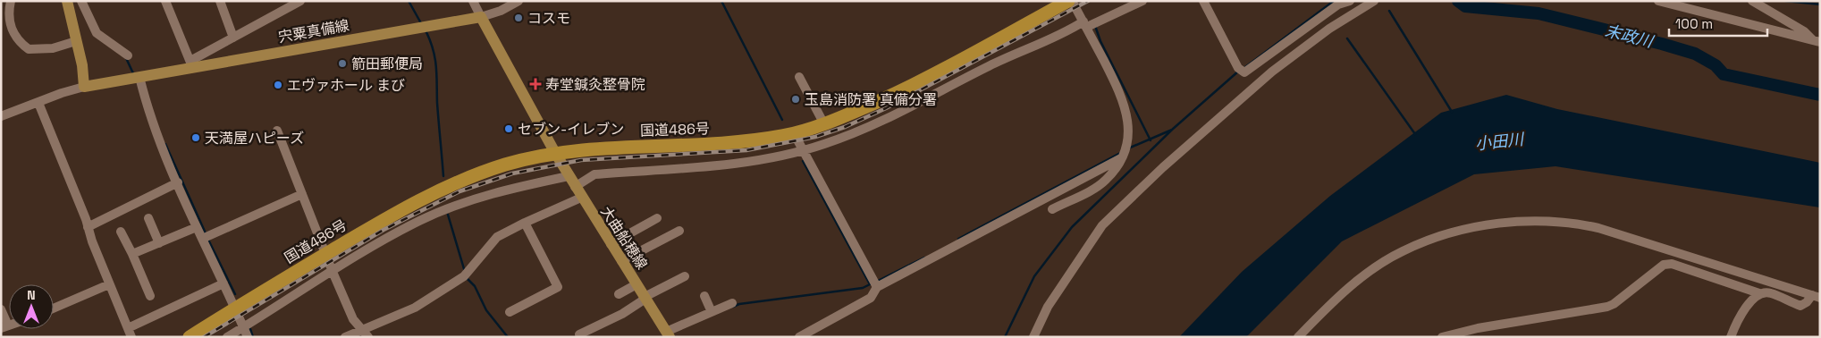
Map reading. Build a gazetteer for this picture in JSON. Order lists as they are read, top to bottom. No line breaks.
{"streets":{"highway":["国道486号"],"main road":["宍粟真備線","大曲船穂線"]},"crossings":[["国道486号","大曲船穂線"]],"water":["末政川","小田川"],"places":{"other":["コスモ","箭田郵便局","エヴァホール まび","玉島消防署 真備分署","セブン-イレブン","天満屋ハピーズ"],"health":["寿堂鍼灸整骨院"]},"scale_bar":"100 m","north":"top"}
